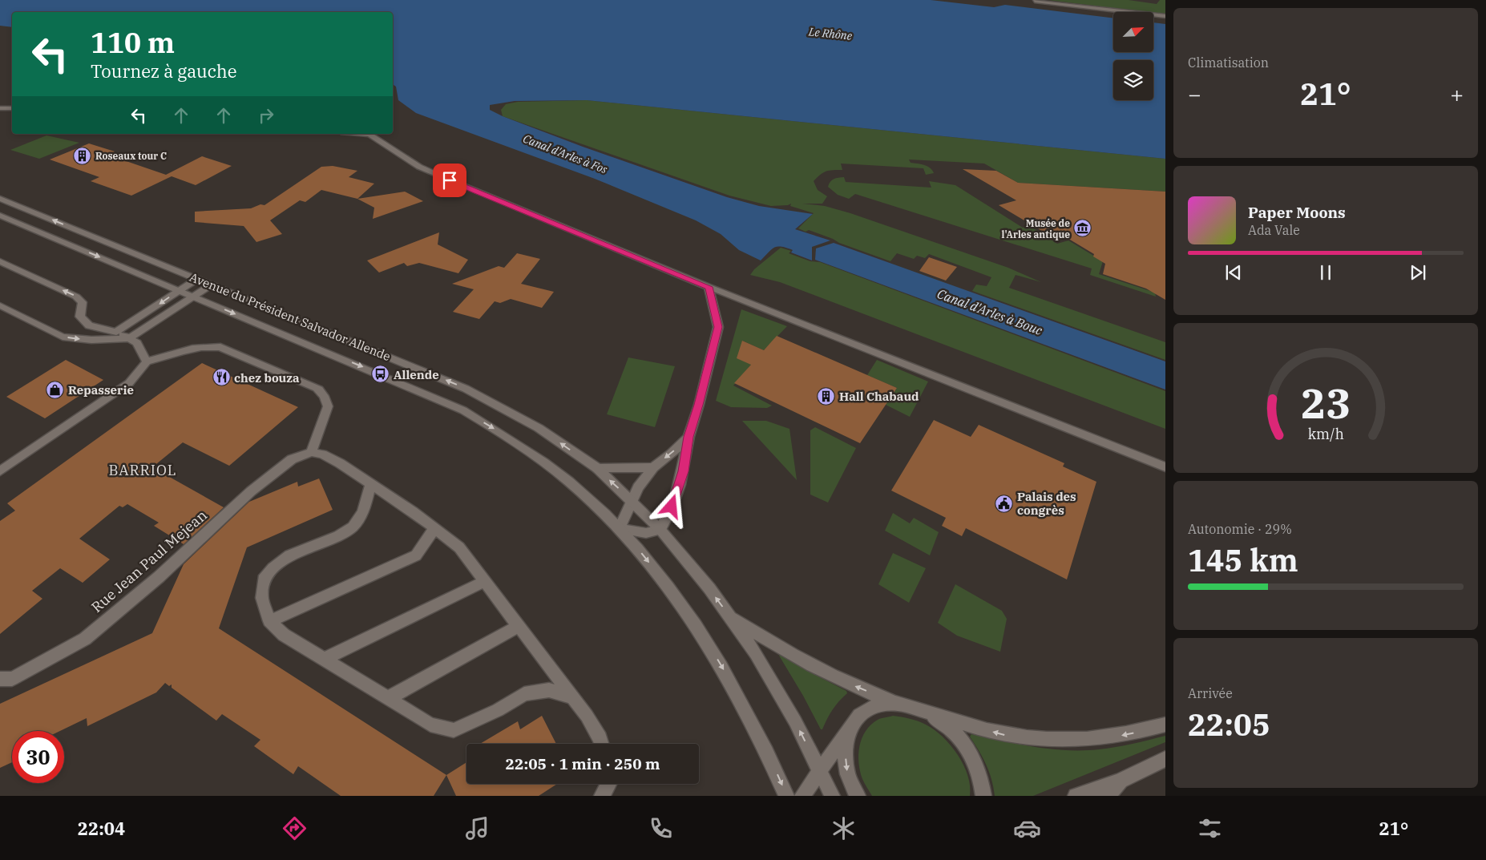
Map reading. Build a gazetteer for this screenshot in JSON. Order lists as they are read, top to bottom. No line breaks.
{"streets":{"street":["Avenue du Président Salvador Allende","Rue Jean Paul Mejean"]},"districts":["BARRIOL"],"water":["Le Rhône","Canal d'Arles à Fos","Canal d'Arles à Bouc"],"places":{"building":["Roseaux tour C","Hall Chabaud"],"museum":["Musée de l'Arles antique"],"bus stop":["Allende"],"restaurant":["chez bouza"],"shop":["Repasserie"],"public building":["Palais des congrès"]},"north":"top right","page":{"tile":["Climatisation",["Autonomie · 29%","145 km"],["Arrivée","22:05"]],"turn":["110 m","Tournez à gauche"],"heat":["−","21°","+"],"song":["Paper Moons","Ada Vale"],"limit":"30","trip":"22:05 · 1 min · 250 m","tabs":["22:04","21°"],"gauge":["23","km/h"]}}
